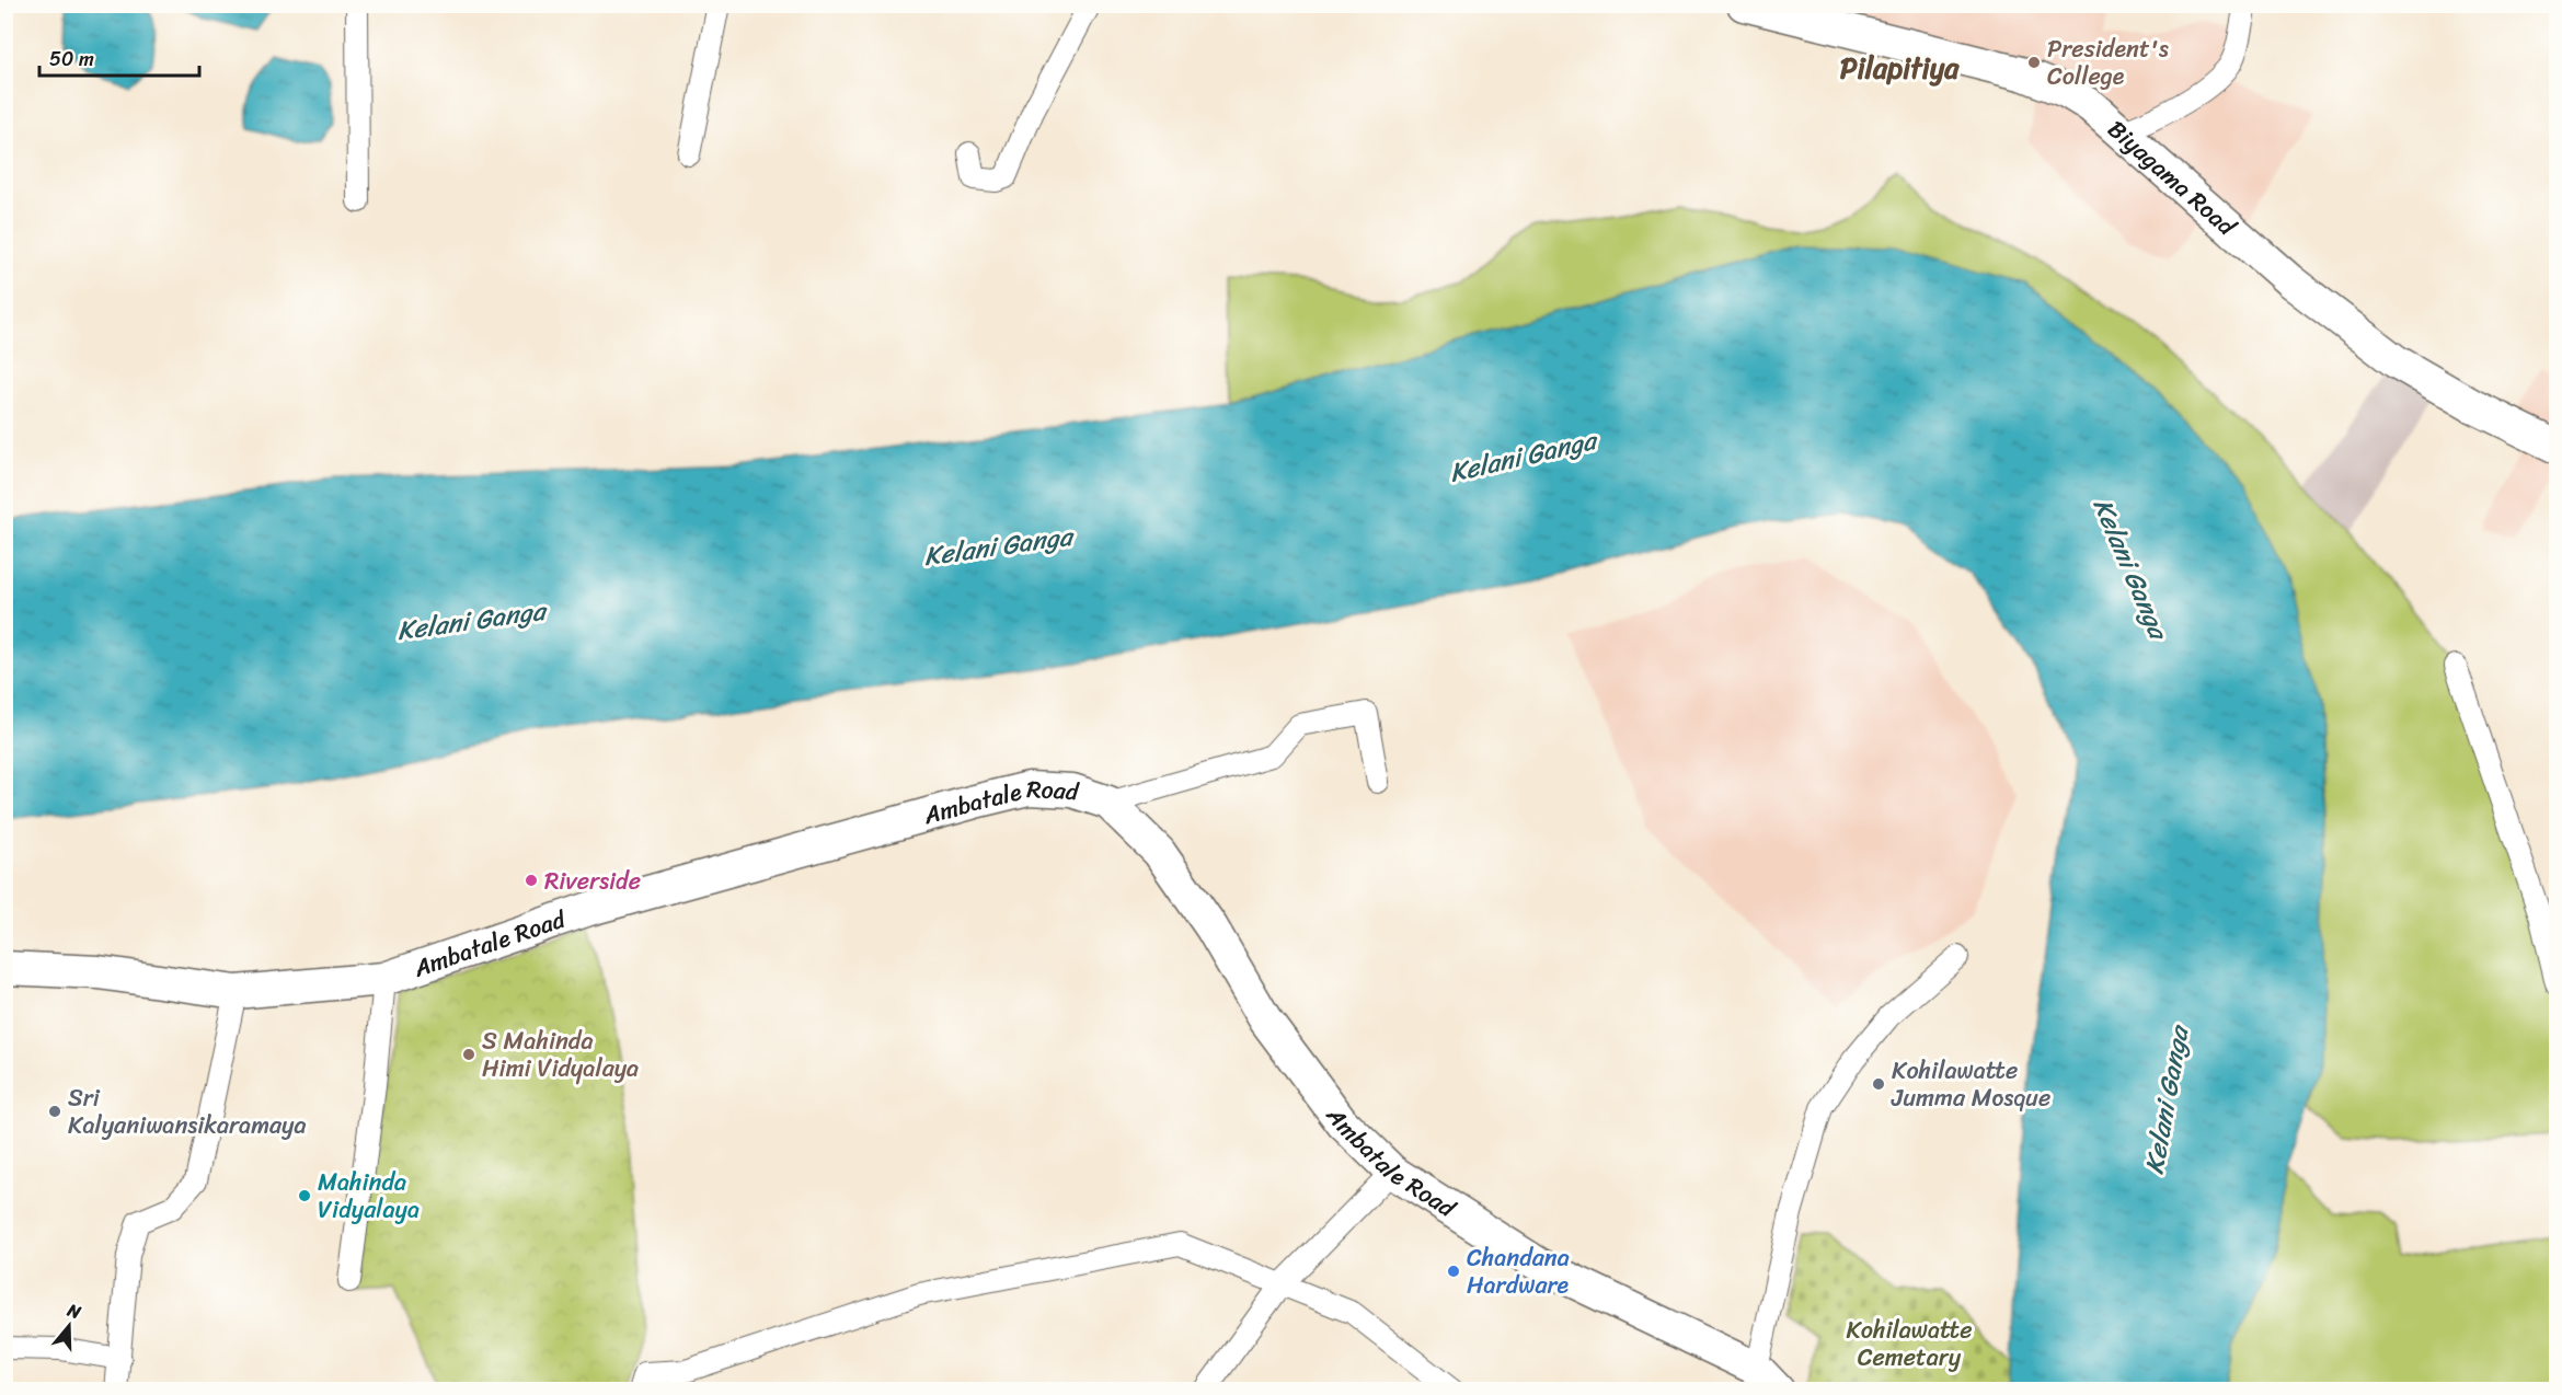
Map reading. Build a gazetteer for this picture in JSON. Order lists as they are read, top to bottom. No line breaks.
{"streets":{"main road":["Biyagama Road","Ambatale Road"]},"districts":["Pilapitiya"],"water":["Kelani Ganga"],"parks":["Kohilawatte Cemetary"],"places":["President's College","Riverside","S Mahinda Himi Vidyalaya","Kohilawatte Jumma Mosque","Sri Kalyaniwansikaramaya","Mahinda Vidyalaya","Chandana Hardware"],"scale_bar":"50 m","north":"top"}
